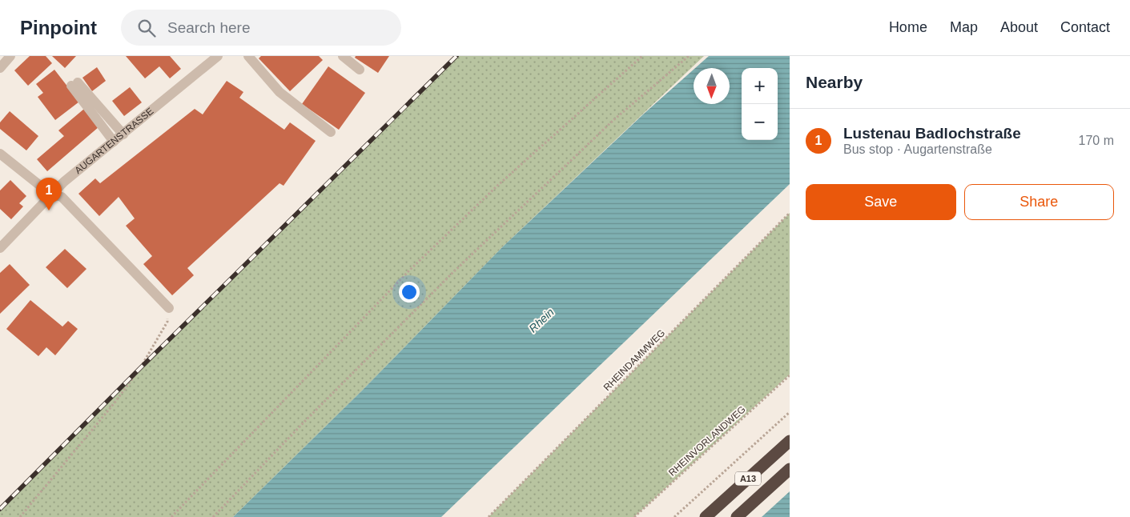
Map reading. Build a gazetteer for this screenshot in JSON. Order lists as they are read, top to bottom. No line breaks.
{"streets":{"highway":["A13"],"street":["AUGARTENSTRASSE"],"path":["RHEINDAMMWEG","RHEINVORLANDWEG"]},"water":["Rhein"],"north":"bottom","page":{"header":"Pinpoint","search":"Search here","nav":["Home","Map","About","Contact"],"heading":"Nearby","map_buttons":["+","−"],"list":[{"mark":"1","name":"Lustenau Badlochstraße","note":"Bus stop · Augartenstraße","value":"170 m"}],"buttons":["Save","Share"],"pins":"1"}}
